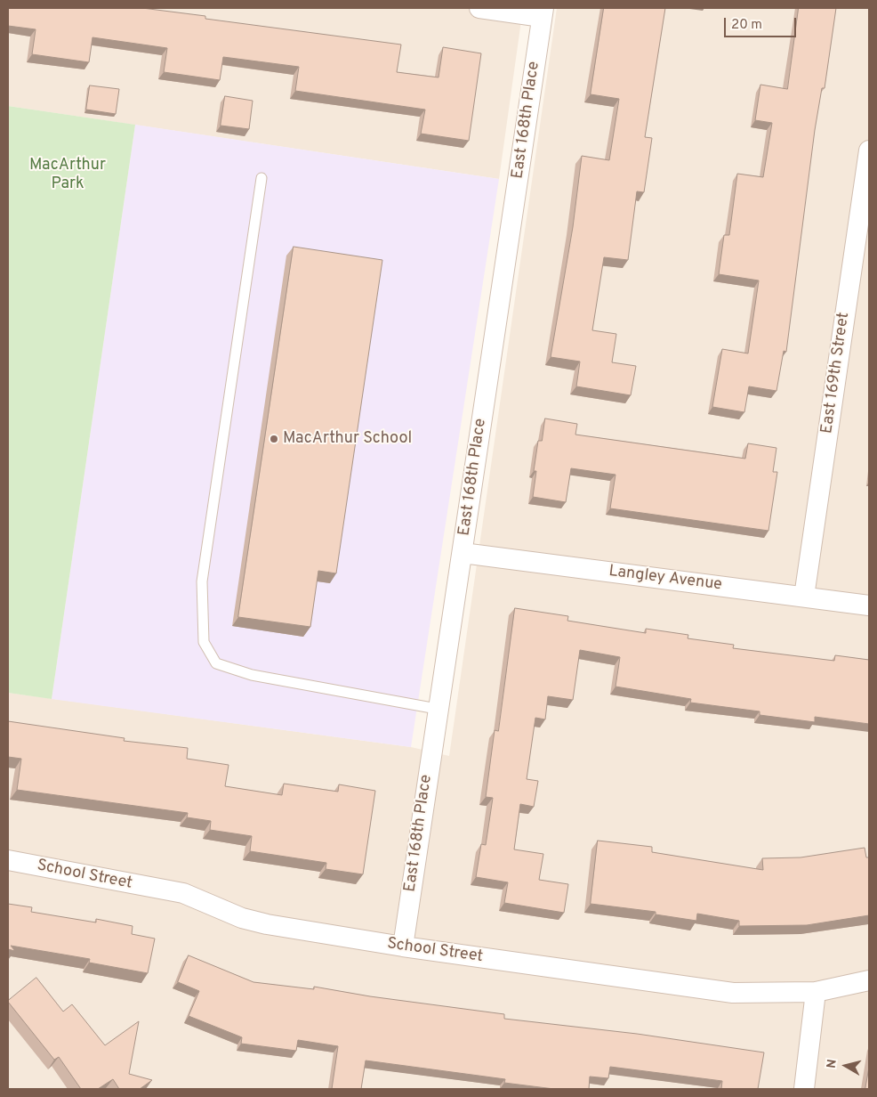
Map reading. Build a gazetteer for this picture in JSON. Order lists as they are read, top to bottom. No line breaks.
{"streets":{"street":["East 168th Place","East 169th Street","Langley Avenue","School Street"]},"crossings":[["East 168th Place","Langley Avenue"],["East 168th Place","School Street"],["East 169th Street","Langley Avenue"]],"parks":["MacArthur Park"],"places":["MacArthur School"],"scale_bar":"20 m","north":"left"}
